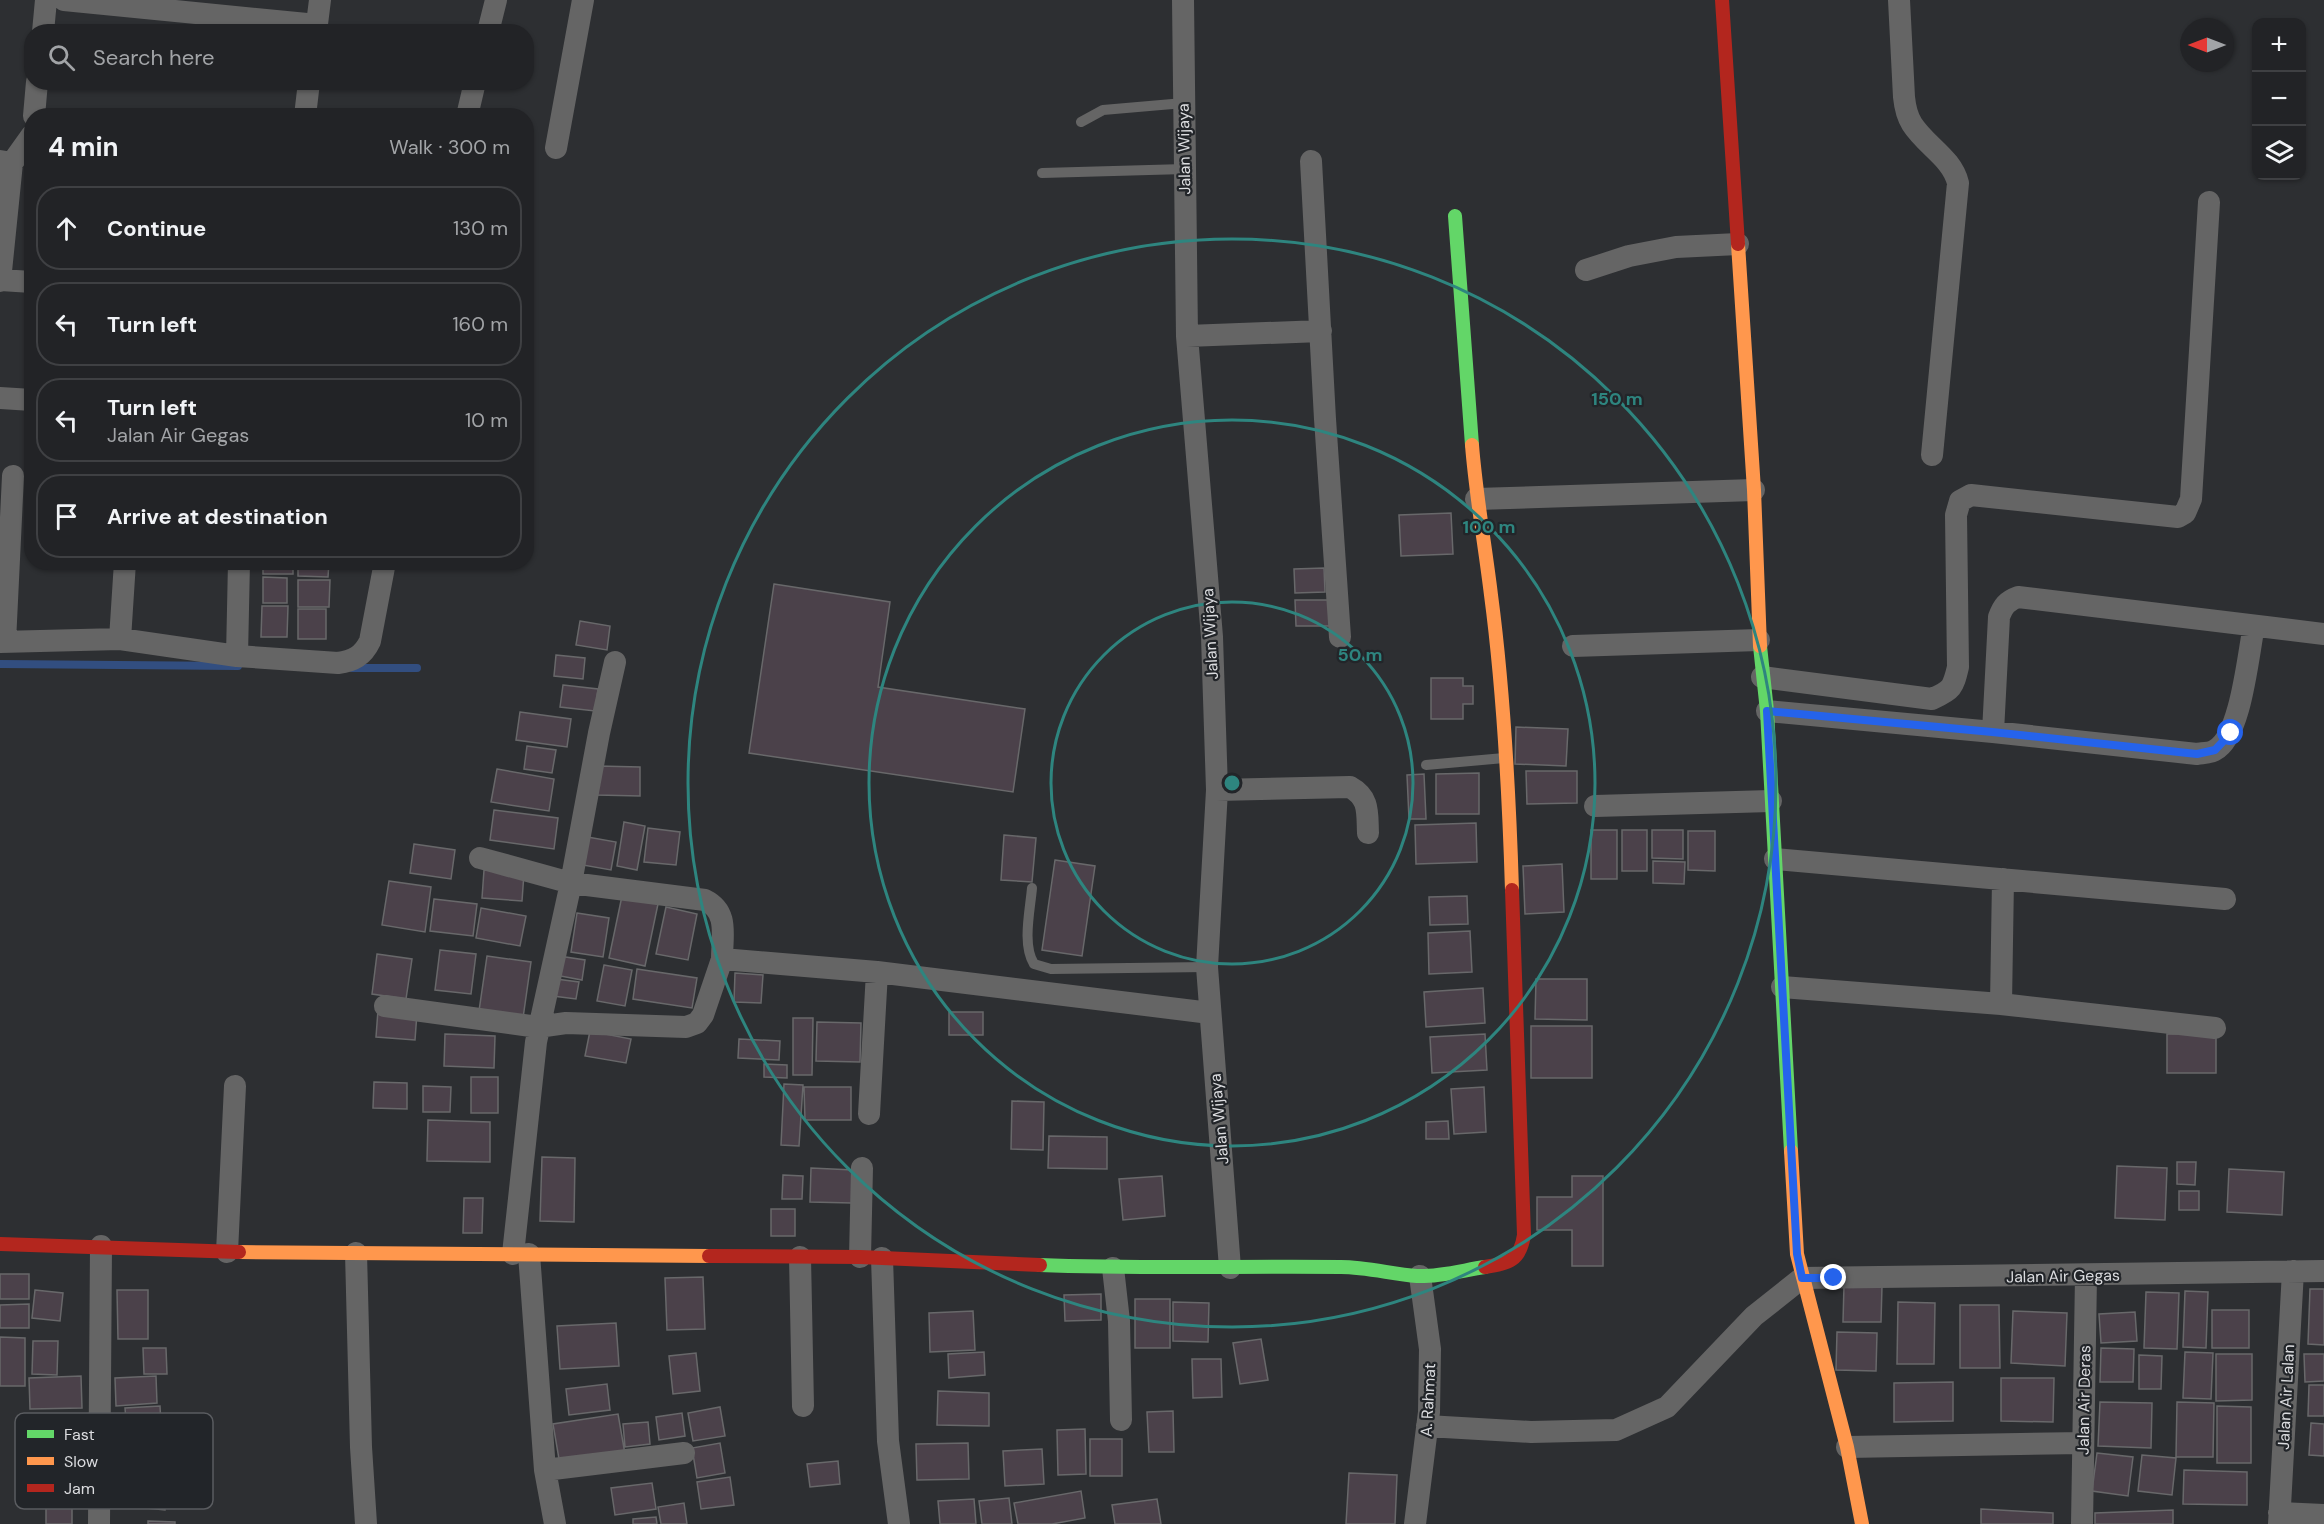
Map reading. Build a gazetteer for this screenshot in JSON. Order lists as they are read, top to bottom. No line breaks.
{"streets":{"street":["Jalan Wijaya","Jalan Air Gegas","Jalan Air Lalan","A. Rahmat","Jalan Air Deras"]},"crossings":[["Jalan Air Gegas","Jalan Air Lalan"],["Jalan Air Gegas","Jalan Air Deras"]],"legend":["Fast","Slow","Jam"],"north":"left","page":{"map_buttons":["+","−"],"search":"Search here","heading":["4 min","Walk · 300 m"],"list":[["Continue","130 m"],["Turn left","160 m"],["Turn left","Jalan Air Gegas","10 m"],"Arrive at destination"]},"rings":["150 m","100 m","50 m"]}
